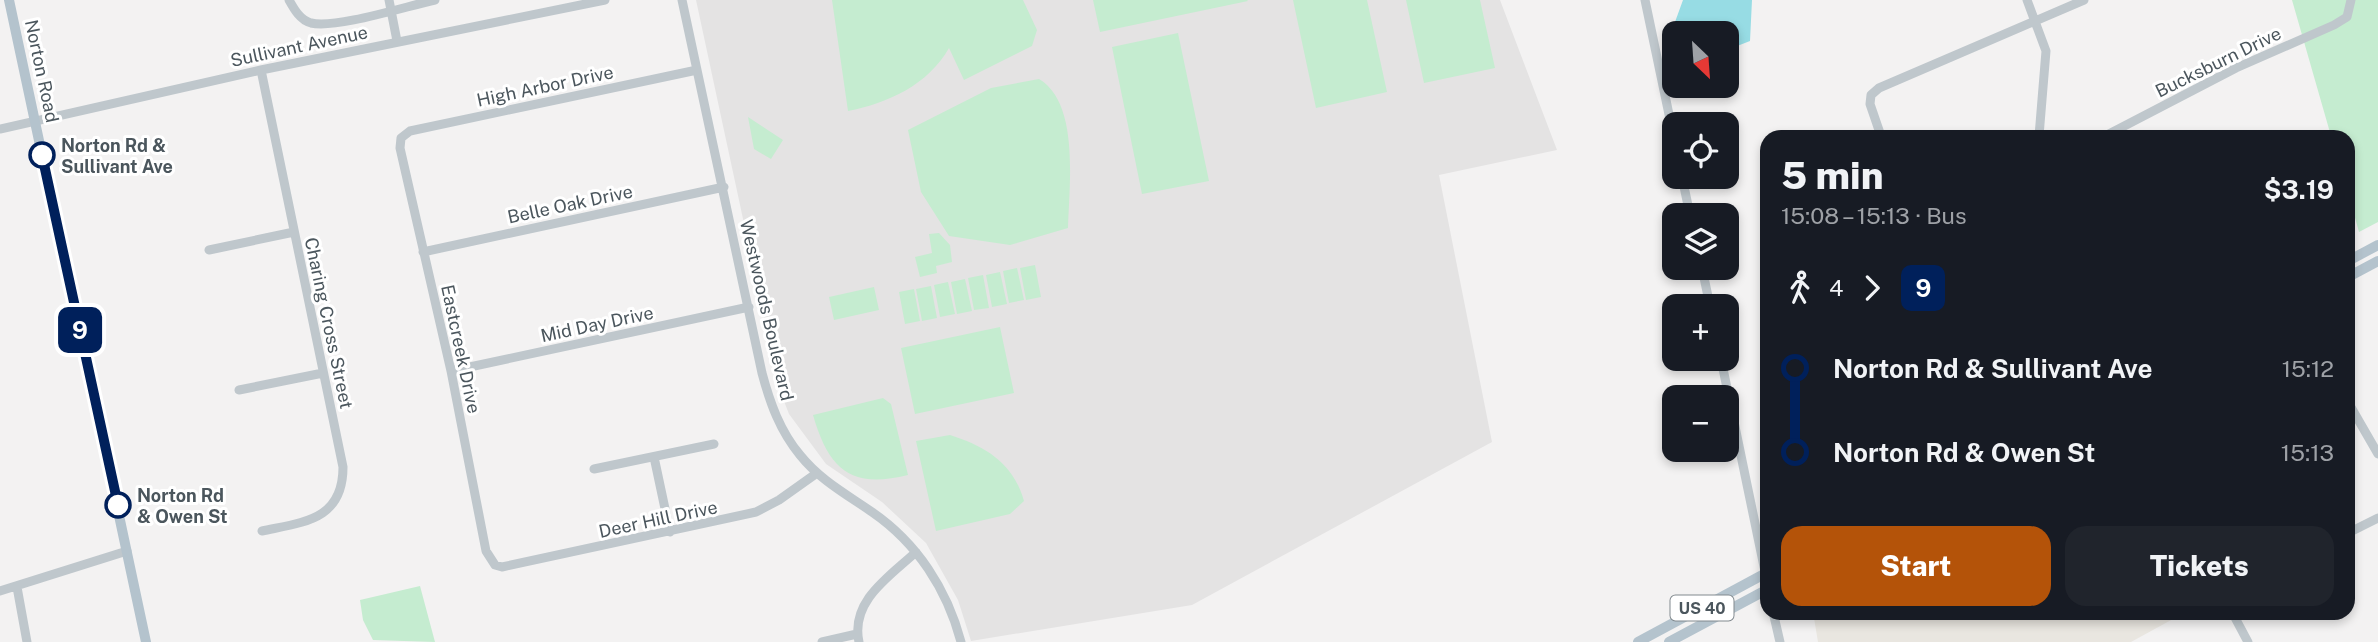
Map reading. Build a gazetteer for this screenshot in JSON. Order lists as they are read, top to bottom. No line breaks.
{"streets":{"main road":["Norton Road","US 40"],"street":["Sullivant Avenue","Bucksburn Drive","High Arbor Drive","Belle Oak Drive","Westwoods Boulevard","Charing Cross Street","Mid Day Drive","Eastcreek Drive","Deer Hill Drive"]},"crossings":[["Sullivant Avenue","Norton Road"],["Sullivant Avenue","Charing Cross Street"],["High Arbor Drive","Westwoods Boulevard"],["High Arbor Drive","Eastcreek Drive"],["Belle Oak Drive","Westwoods Boulevard"],["Belle Oak Drive","Eastcreek Drive"],["Westwoods Boulevard","Mid Day Drive"],["Westwoods Boulevard","Deer Hill Drive"],["Mid Day Drive","Eastcreek Drive"],["Eastcreek Drive","Deer Hill Drive"]],"places":["Norton Rd & Sullivant Ave","Norton Rd & Owen St"],"lines":["bus line 9"],"north":"bottom right","page":{"on_map":"9","map_buttons":["+","−"],"heading":["5 min","15:08 – 15:13 · Bus","$3.19"],"legs":["4","9"],"list":[{"name":"Norton Rd & Sullivant Ave","value":"15:12"},{"name":"Norton Rd & Owen St","value":"15:13"}],"buttons":["Start","Tickets"]}}
